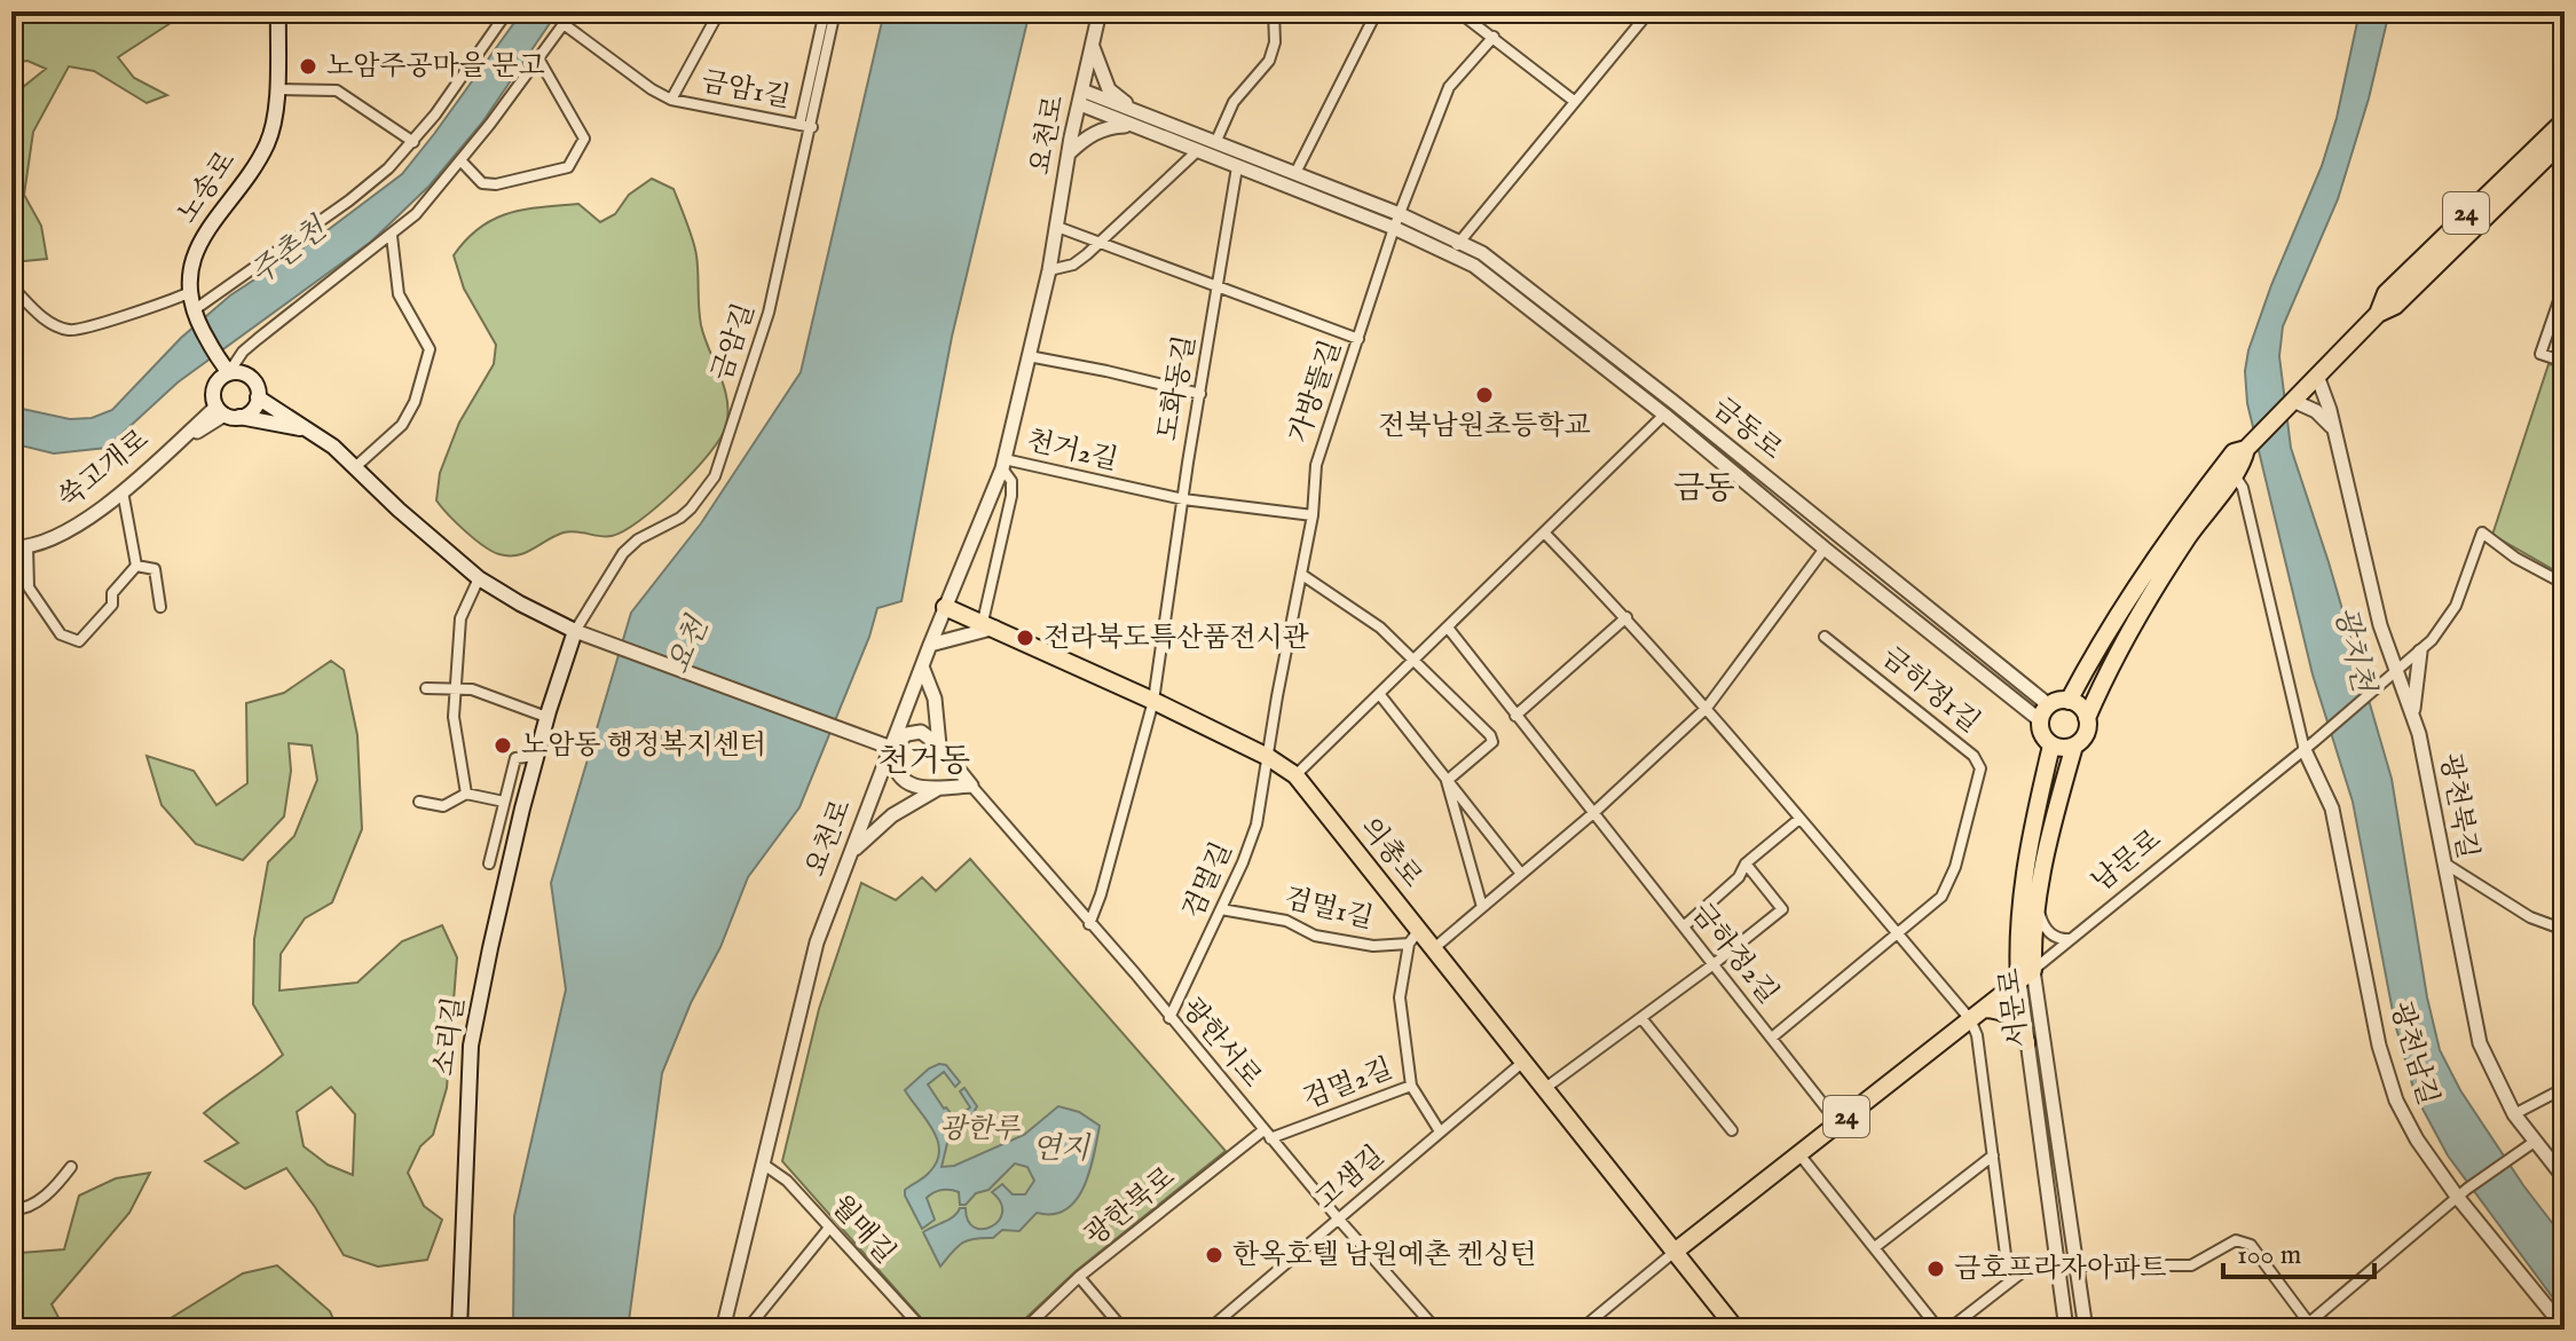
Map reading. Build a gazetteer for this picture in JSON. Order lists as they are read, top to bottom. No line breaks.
{"streets":{"main road":["노송로","24","금동로","의총로","남문로","서문로","소리길"],"street":["금암1길","요천로","금암길","도화동길","가방뜰길","천거2길","쑥고개로","금하정1길","광천북길","검멀길","검멀1길","금하정2길","광한서로","광천남길","검멀2길","고샘길","광한북로","월매길"]},"crossings":[["금암1길","금암길"],["요천로","금동로"],["요천로","천거2길"],["요천로","의총로"],["요천로","월매길"],["24","광천북길"],["금암길","소리길"],["도화동길","금동로"],["도화동길","천거2길"],["도화동길","의총로"],["가방뜰길","금동로"],["가방뜰길","의총로"],["가방뜰길","검멀길"],["금동로","서문로"],["금하정1길","금하정2길"],["광천북길","남문로"],["의총로","남문로"],["의총로","검멀길"],["의총로","검멀1길"],["의총로","검멀2길"],["의총로","고샘길"],["남문로","금하정2길"],["남문로","서문로"],["남문로","광천남길"],["검멀길","검멀1길"],["검멀길","광한서로"],["검멀1길","검멀2길"],["광한서로","검멀2길"],["광한서로","고샘길"],["광한서로","광한북로"],["검멀2길","광한북로"]],"districts":["금동","천거동"],"water":["주촌천","요천","광치천","연지"],"parks":["광한루"],"places":["노암주공마을 문고","전북남원초등학교","전라북도특산품전시관","노암동 행정복지센터","한옥호텔 남원예촌 켄싱턴","금호프라자아파트"],"scale_bar":"100 m"}
